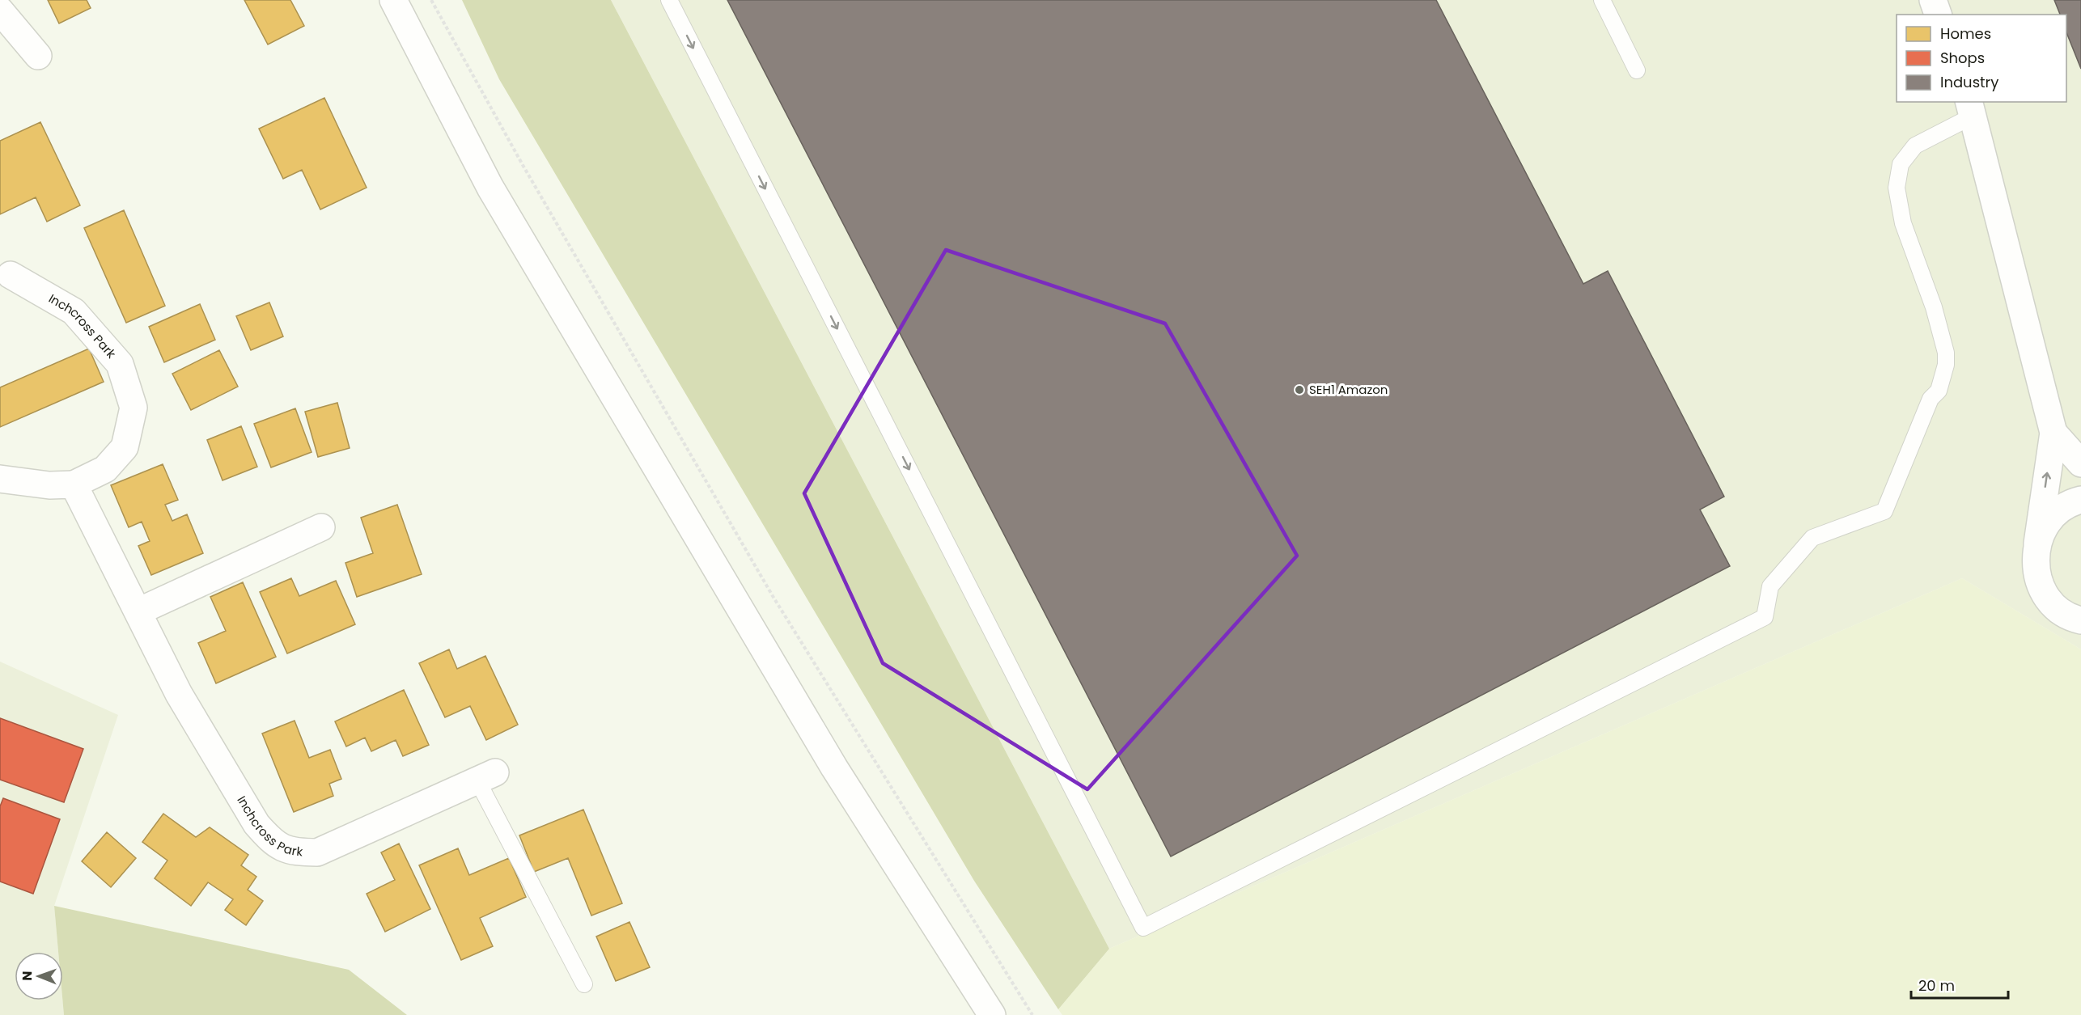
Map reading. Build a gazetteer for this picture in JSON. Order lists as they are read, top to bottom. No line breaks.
{"streets":{"street":["Inchcross Park"]},"places":["SEH1 Amazon"],"legend":["Homes","Shops","Industry"],"scale_bar":"20 m","north":"left"}
